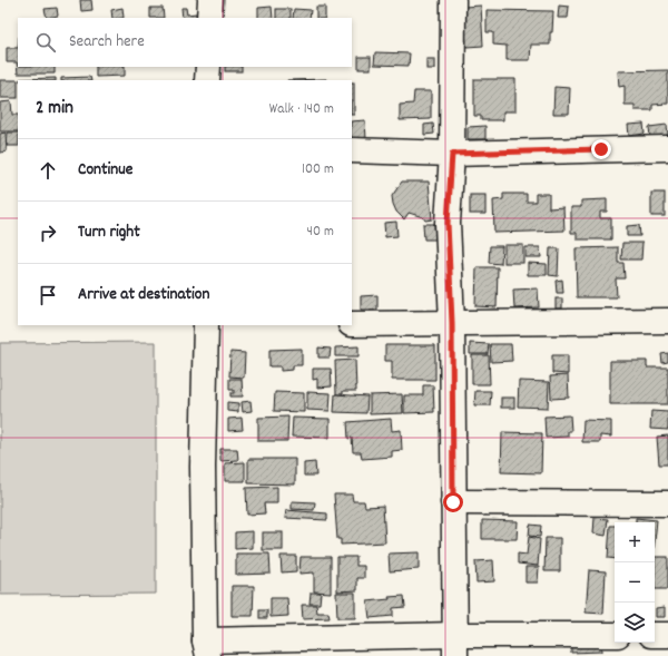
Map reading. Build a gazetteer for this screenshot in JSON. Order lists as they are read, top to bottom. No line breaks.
{"page":{"search":"Search here","heading":["2 min","Walk · 140 m"],"list":[["Continue","100 m"],["Turn right","40 m"],"Arrive at destination"],"map_buttons":["+","−"]}}
